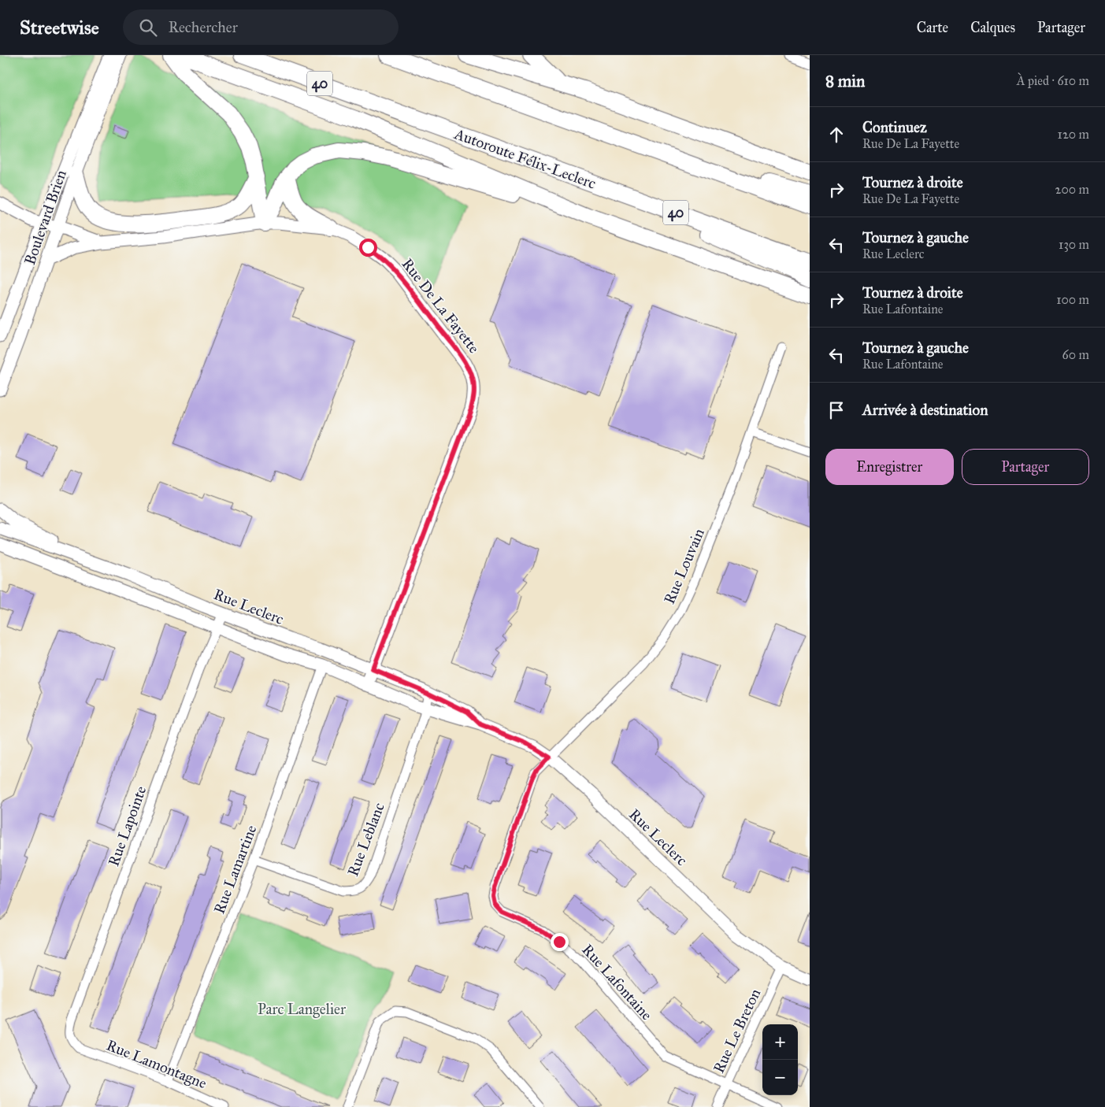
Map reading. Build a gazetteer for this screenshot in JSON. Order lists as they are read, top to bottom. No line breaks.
{"streets":{"highway":["40","Autoroute Félix-Leclerc"],"street":["Boulevard Brien","Rue De La Fayette","Rue Louvain","Rue Leclerc","Rue Lapointe","Rue Leblanc","Rue Lamartine","Rue Lafontaine","Rue Le Breton","Rue Lamontagne"]},"crossings":[["Boulevard Brien","Rue De La Fayette"],["Rue De La Fayette","Rue Leclerc"],["Rue Louvain","Rue Leclerc"],["Rue Louvain","Rue Lafontaine"],["Rue Leclerc","Rue Lapointe"],["Rue Leclerc","Rue Leblanc"],["Rue Leclerc","Rue Lamartine"],["Rue Leclerc","Rue Lafontaine"],["Rue Leclerc","Rue Le Breton"],["Rue Lapointe","Rue Lamontagne"],["Rue Leblanc","Rue Lamartine"],["Rue Lamartine","Rue Lamontagne"],["Rue Lafontaine","Rue Le Breton"]],"parks":["Parc Langelier"],"page":{"header":"Streetwise","search":"Rechercher","nav":["Carte","Calques","Partager"],"heading":["8 min","À pied · 610 m"],"list":[["Continuez","Rue De La Fayette","120 m"],["Tournez à droite","Rue De La Fayette","200 m"],["Tournez à gauche","Rue Leclerc","130 m"],["Tournez à droite","Rue Lafontaine","100 m"],["Tournez à gauche","Rue Lafontaine","60 m"],"Arrivée à destination"],"buttons":["Enregistrer","Partager"],"map_buttons":["+","−"]}}
